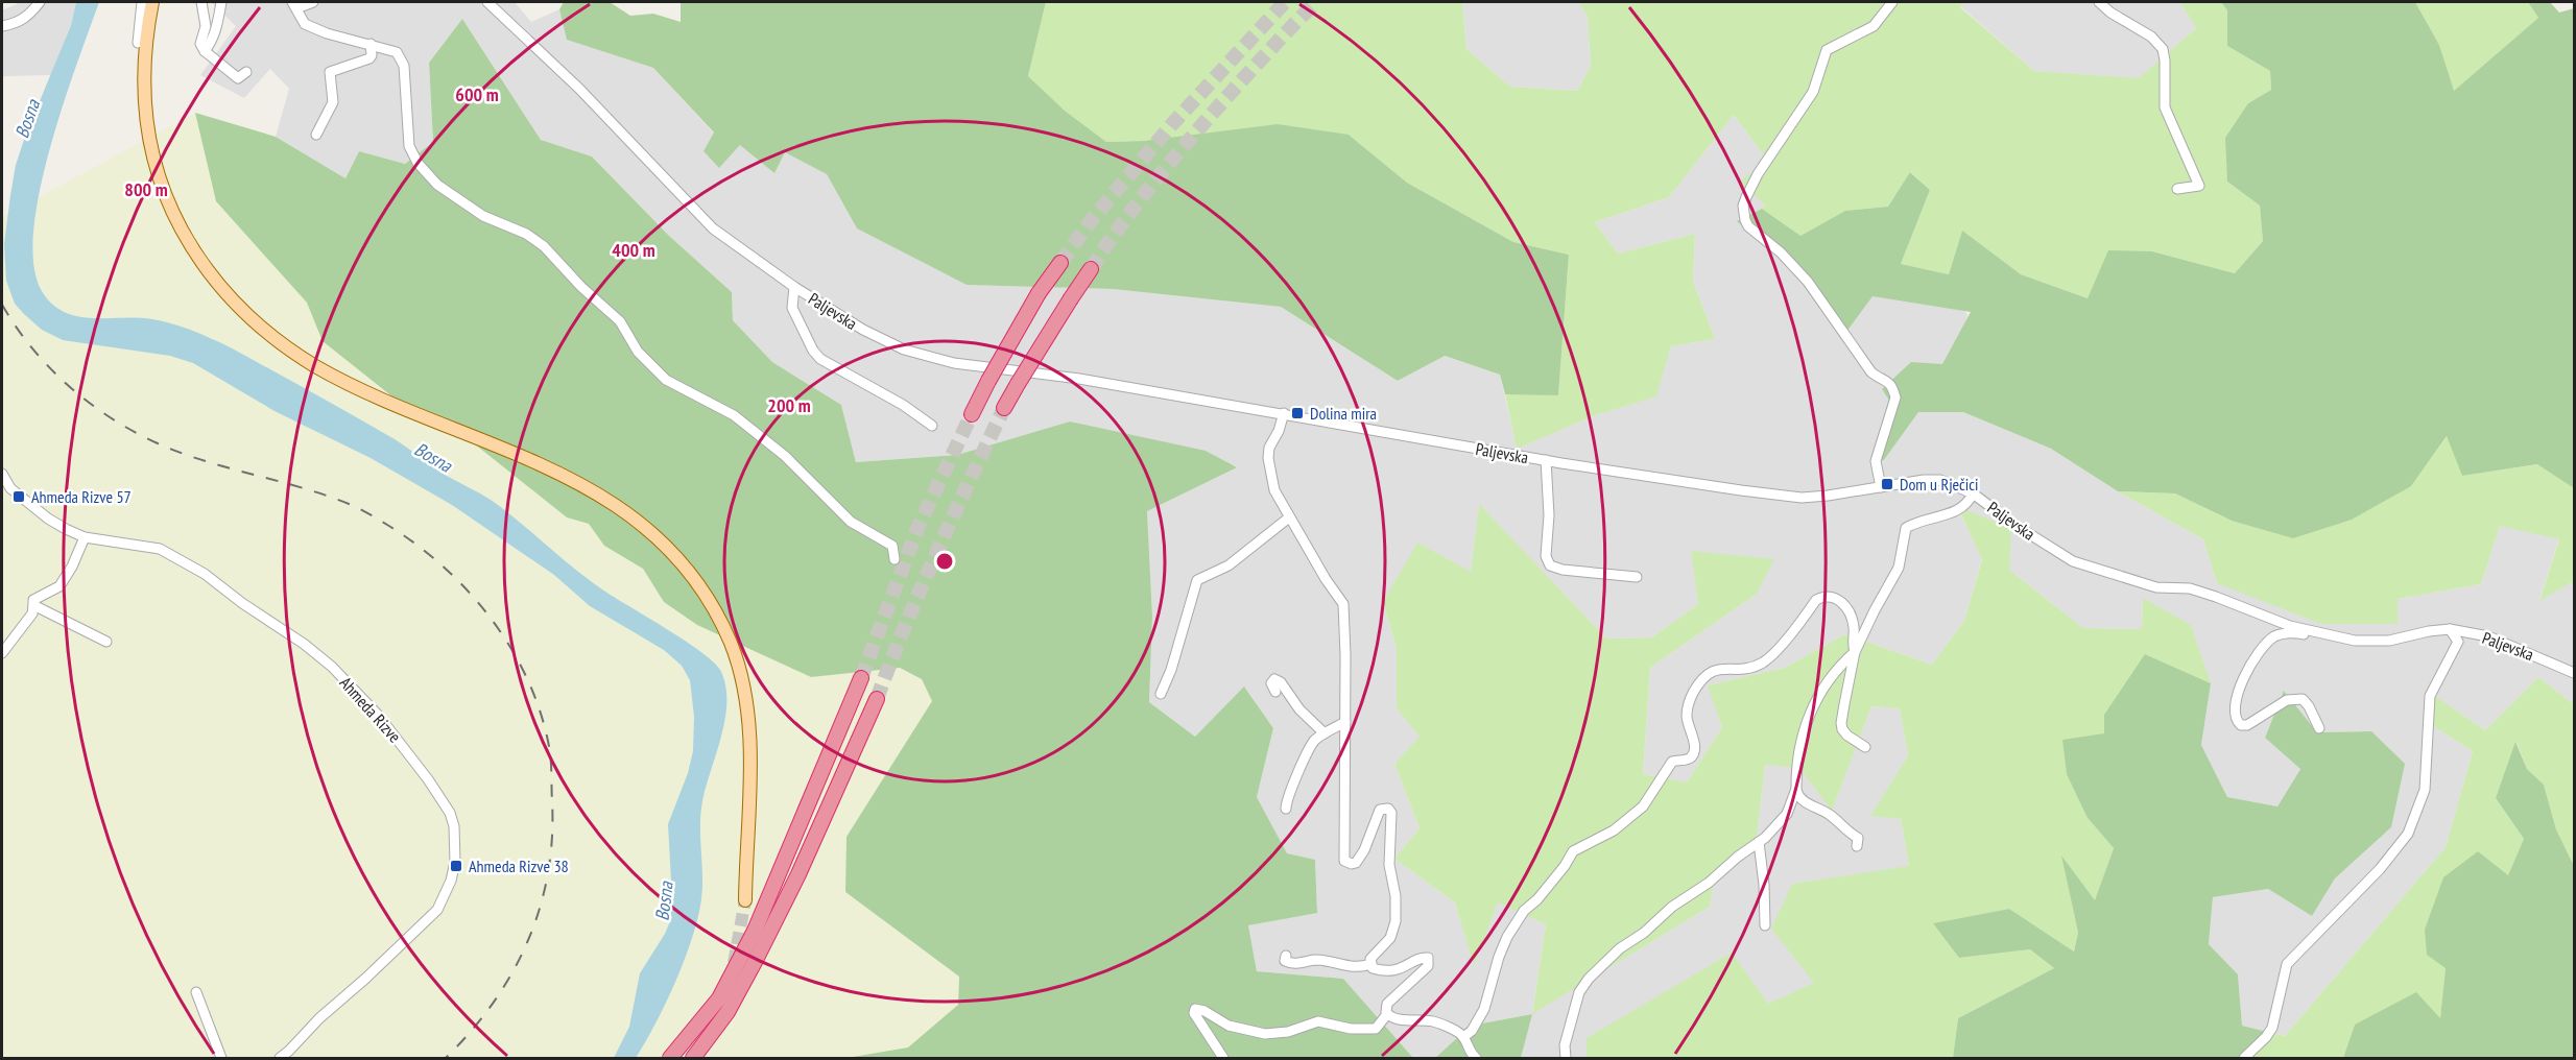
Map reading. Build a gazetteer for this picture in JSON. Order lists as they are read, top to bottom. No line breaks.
{"streets":{"street":["Paljevska","Ahmeda Rizve"]},"water":["Bosna"],"places":{"transit":["Dolina mira","Dom u Rječici","Ahmeda Rizve 57","Ahmeda Rizve 38"]},"rings":["600 m","800 m","400 m","200 m"]}
